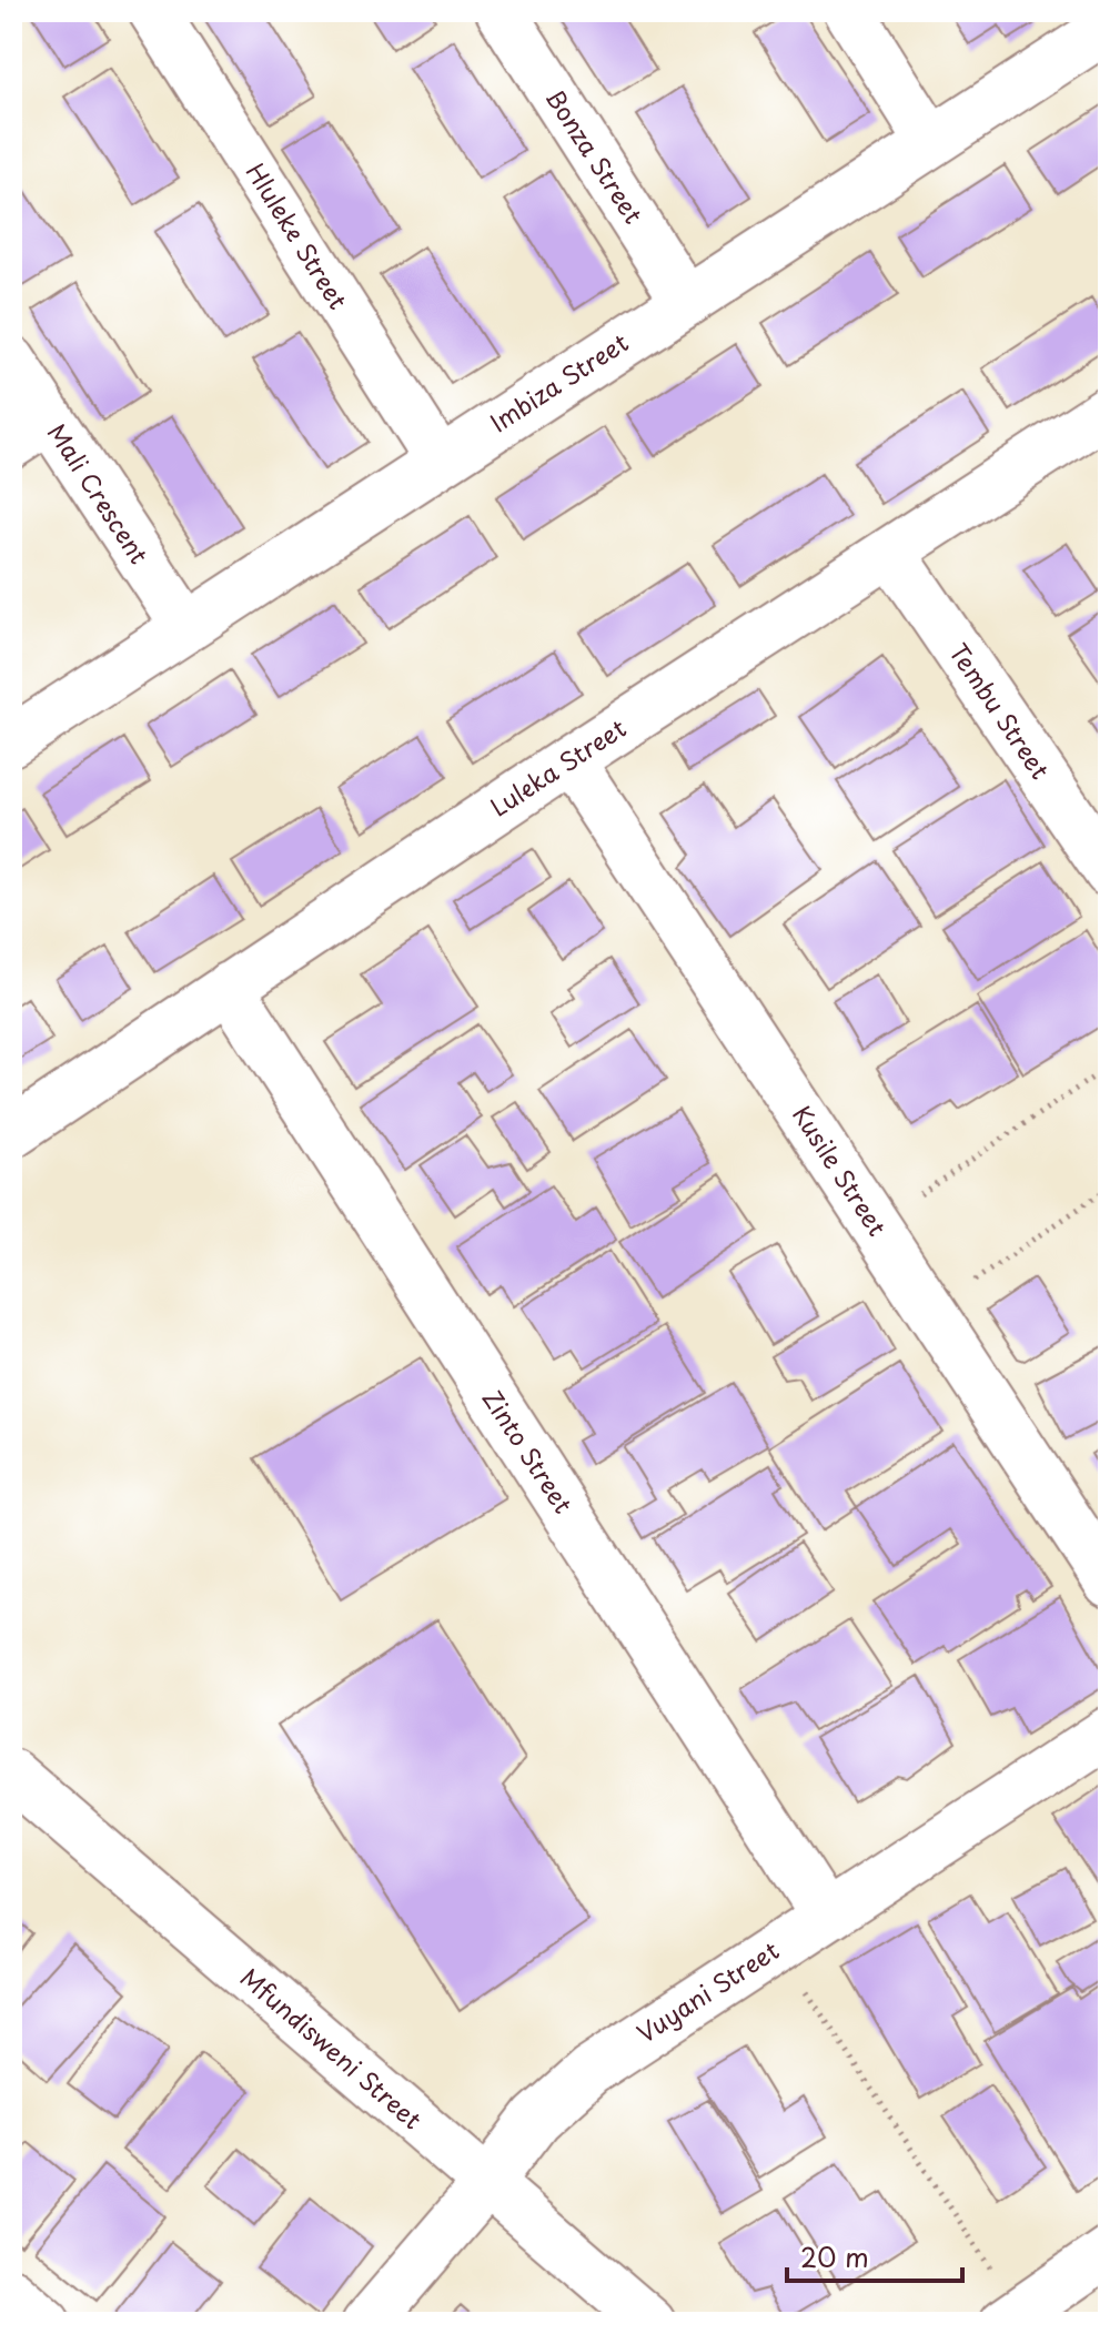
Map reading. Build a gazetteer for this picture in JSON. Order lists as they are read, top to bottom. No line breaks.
{"streets":{"street":["Bonza Street","Hluleke Street","Imbiza Street","Mali Crescent","Tembu Street","Luleka Street","Kusile Street","Zinto Street","Vuyani Street","Mfundisweni Street"]},"crossings":[["Bonza Street","Imbiza Street"],["Hluleke Street","Imbiza Street"],["Imbiza Street","Mali Crescent"],["Tembu Street","Luleka Street"],["Luleka Street","Kusile Street"],["Luleka Street","Zinto Street"],["Zinto Street","Vuyani Street"],["Vuyani Street","Mfundisweni Street"]],"scale_bar":"20 m"}
